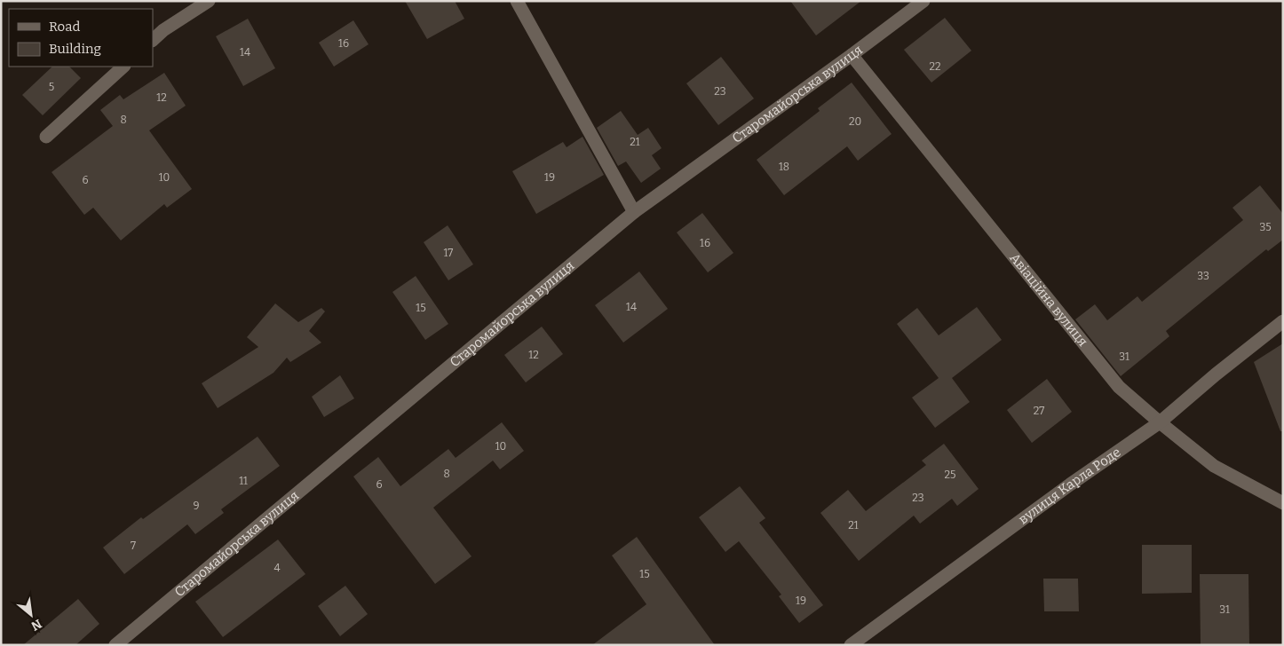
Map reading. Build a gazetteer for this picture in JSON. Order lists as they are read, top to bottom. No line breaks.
{"streets":{"street":["Старомайорська вулиця","Авіаційна вулиця","вулиця Карла Роде"]},"crossings":[["Старомайорська вулиця","Авіаційна вулиця"],["Авіаційна вулиця","вулиця Карла Роде"]],"house_numbers":["16","14","22","5","23","12","8","20","21","18","10","19","6","35","16","17","33","14","15","12","31","27","10","8","25","11","6","23","9","21","7","4","15","19","31"],"legend":["Road","Building"],"north":"bottom right"}
